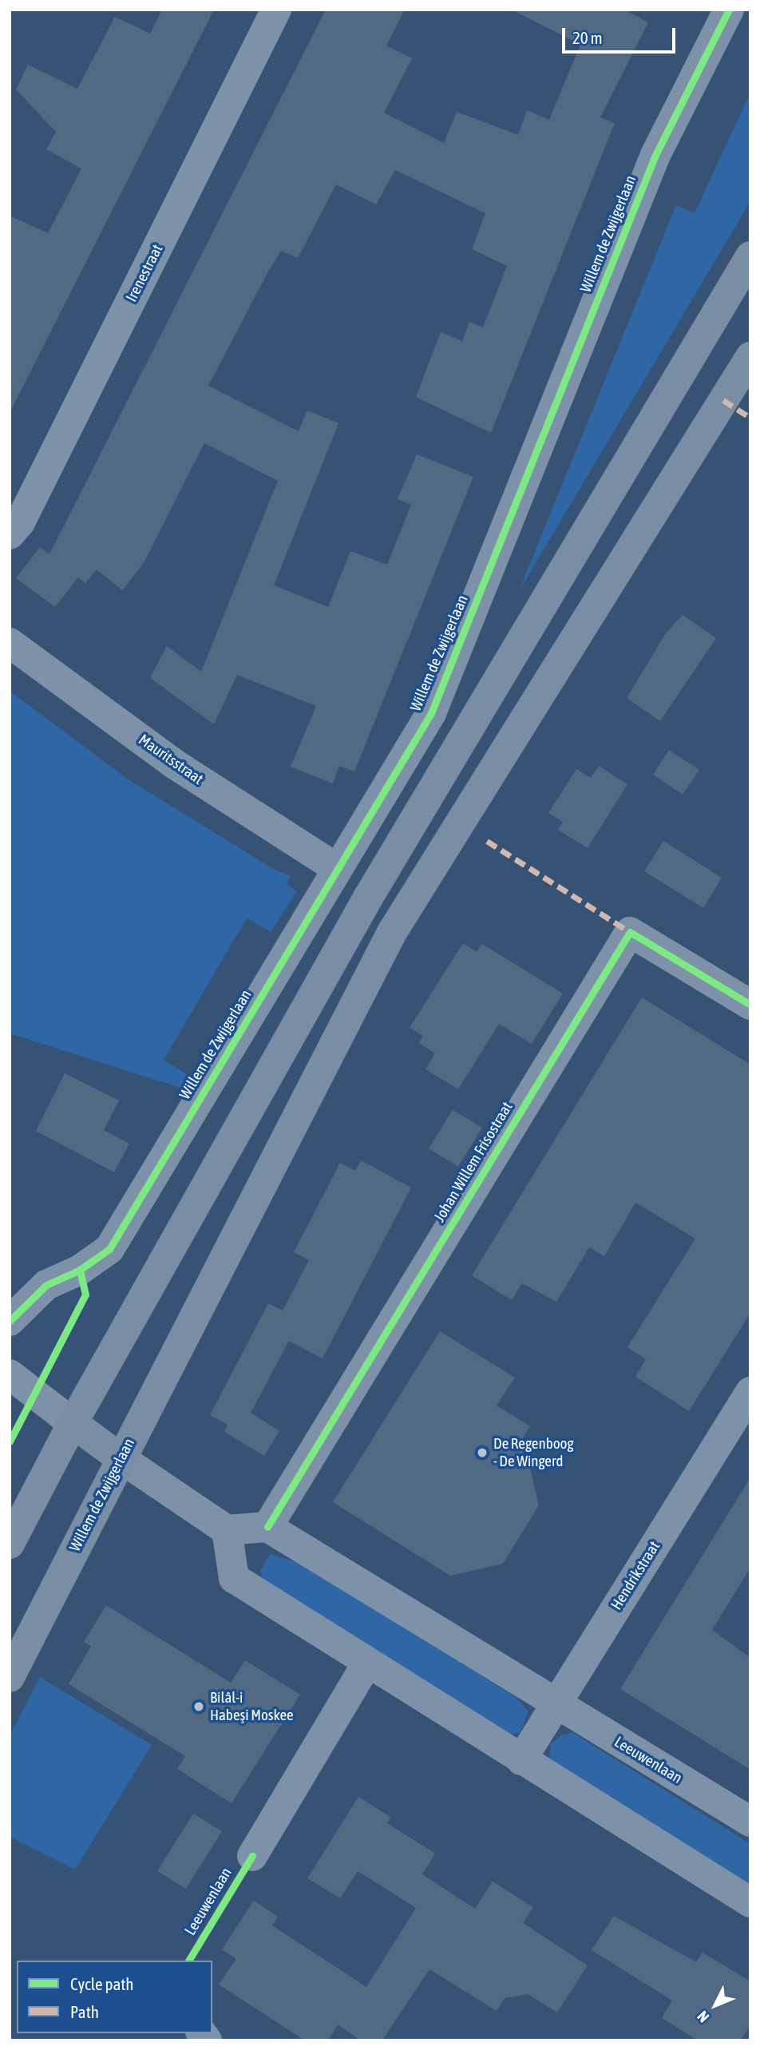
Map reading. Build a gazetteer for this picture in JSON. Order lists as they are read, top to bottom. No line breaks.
{"streets":{"main road":["Willem de Zwijgerlaan"],"street":["Irenestraat","Mauritsstraat","Johan Willem Frisostraat","Hendrikstraat","Leeuwenlaan"]},"crossings":[["Willem de Zwijgerlaan","Mauritsstraat"],["Johan Willem Frisostraat","Leeuwenlaan"],["Hendrikstraat","Leeuwenlaan"]],"places":["De Regenboog - De Wingerd","Bilâl-i Habeşi Moskee"],"legend":["Cycle path","Path"],"scale_bar":"20 m","north":"bottom left"}
